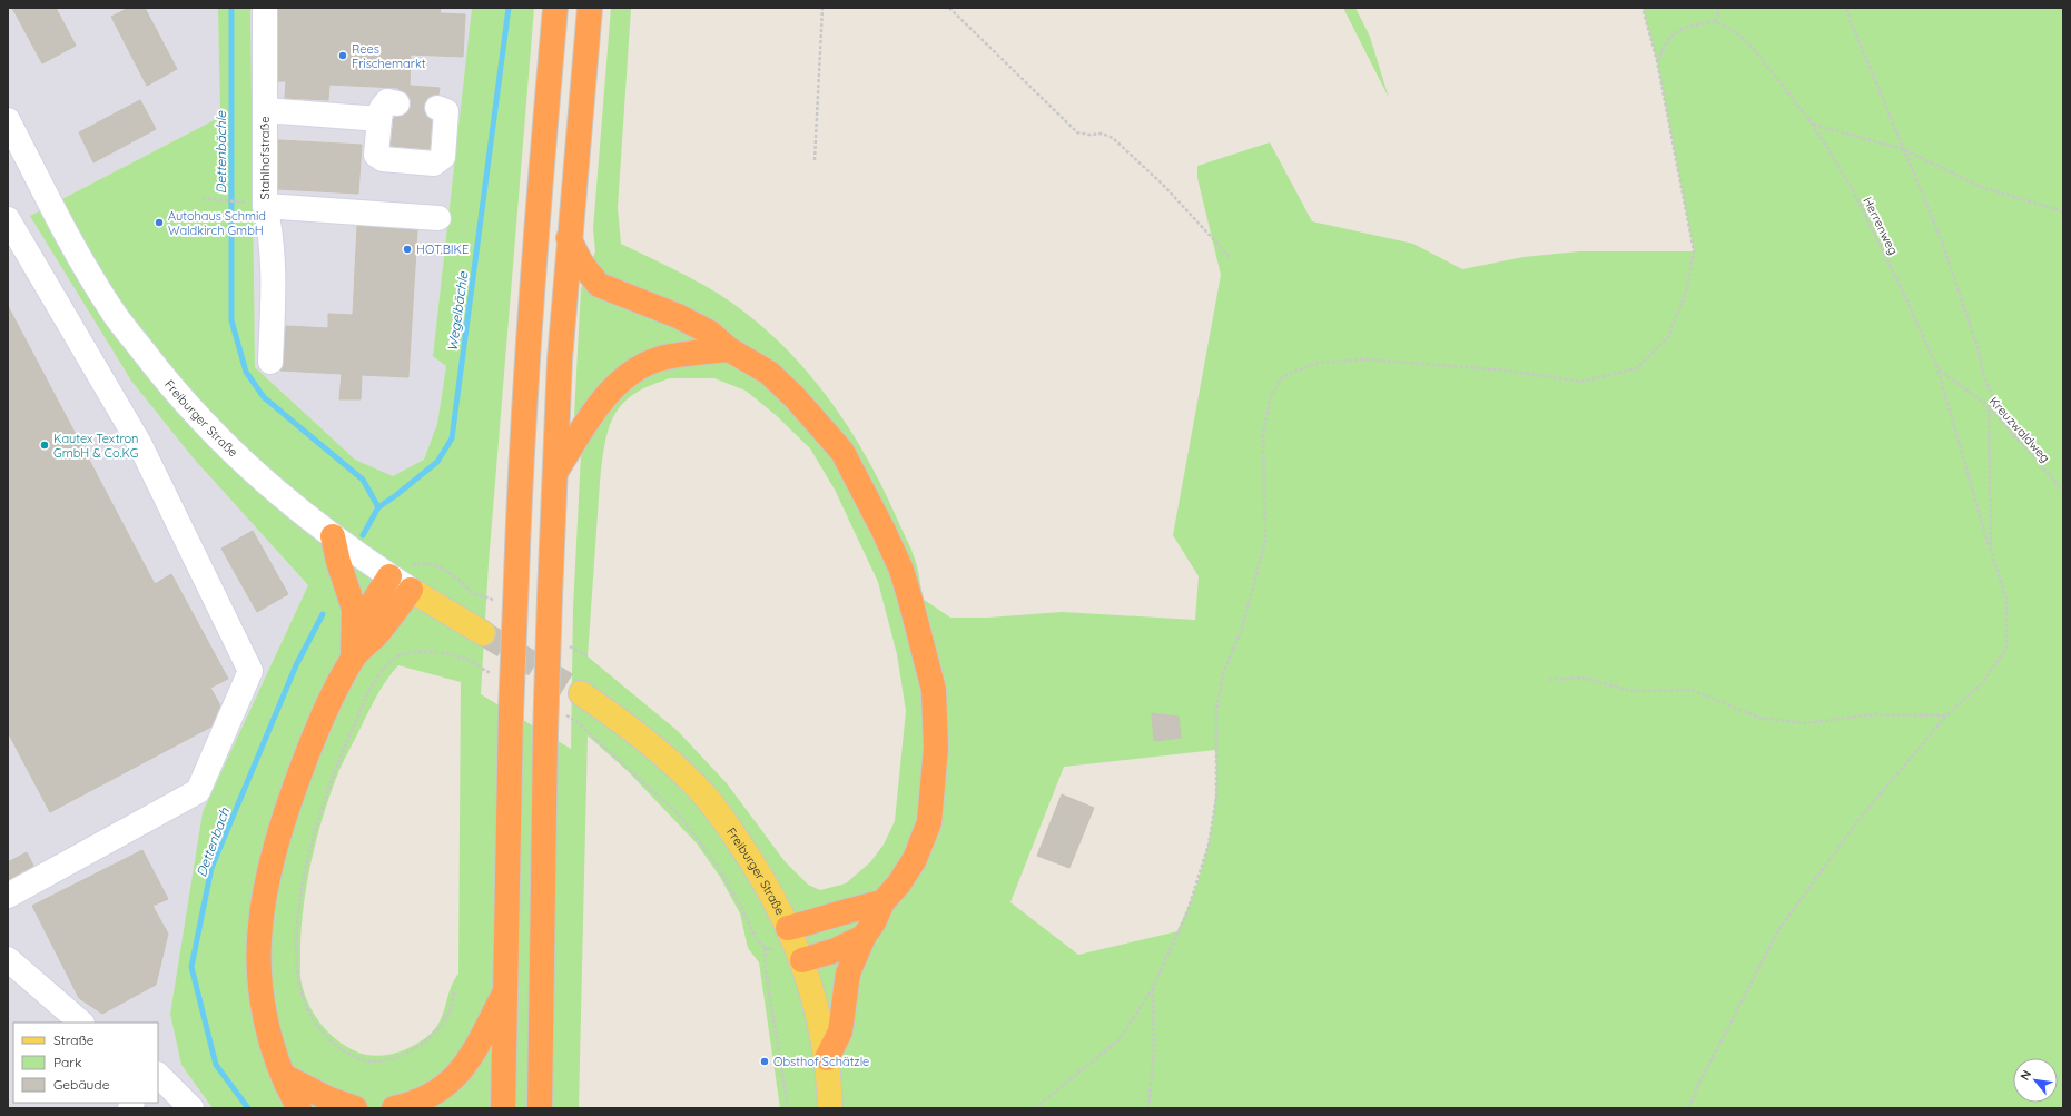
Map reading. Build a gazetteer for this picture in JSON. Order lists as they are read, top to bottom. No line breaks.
{"streets":{"main road":["Freiburger Straße"],"street":["Stahlhofstraße"],"path":["Herrenweg","Kreuzwaldweg"]},"crossings":[["Herrenweg","Kreuzwaldweg"]],"water":["Dettenbächle","Wegelbächle","Dettenbach"],"places":["Rees Frischemarkt","Autohaus Schmid Waldkirch GmbH","HOT.BIKE","Kautex Textron GmbH & Co.KG","Obsthof Schätzle"],"legend":["Straße","Park","Gebäude"],"north":"top left"}
